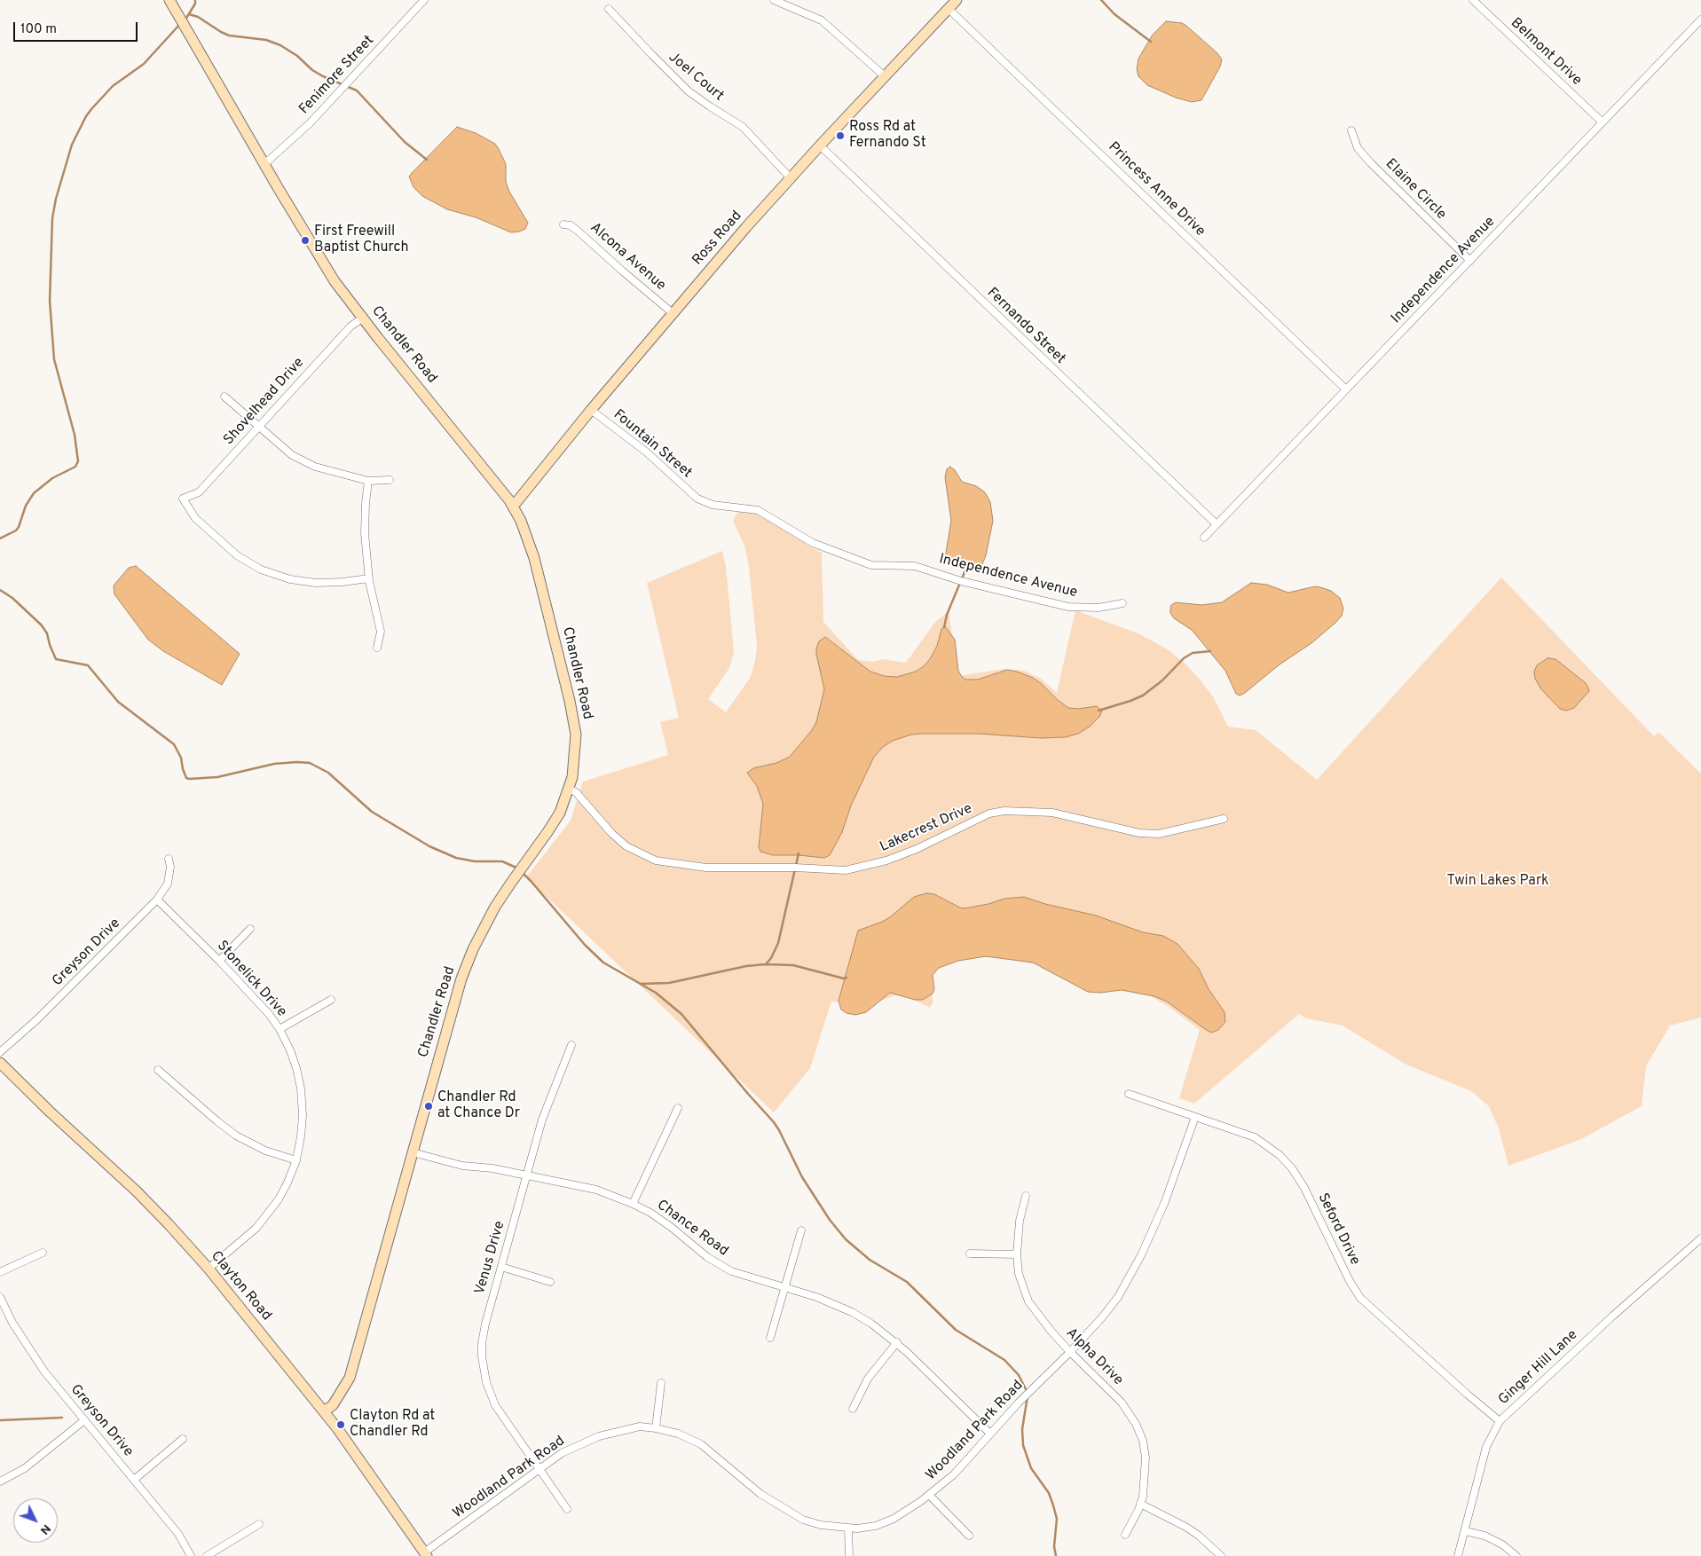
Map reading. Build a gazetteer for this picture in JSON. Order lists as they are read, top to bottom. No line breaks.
{"streets":{"street":["Belmont Drive","Fenimore Street","Joel Court","Princess Anne Drive","Elaine Circle","Ross Road","Alcona Avenue","Independence Avenue","Fernando Street","Chandler Road","Shovelhead Drive","Fountain Street","Lakecrest Drive","Greyson Drive","Stonelick Drive","Chance Road","Seford Drive","Venus Drive","Clayton Road","Alpha Drive","Ginger Hill Lane","Woodland Park Road"]},"crossings":[["Belmont Drive","Independence Avenue"],["Fenimore Street","Chandler Road"],["Joel Court","Ross Road"],["Princess Anne Drive","Ross Road"],["Princess Anne Drive","Independence Avenue"],["Elaine Circle","Independence Avenue"],["Ross Road","Alcona Avenue"],["Ross Road","Fernando Street"],["Ross Road","Chandler Road"],["Ross Road","Fountain Street"],["Independence Avenue","Fernando Street"],["Independence Avenue","Fountain Street"],["Chandler Road","Shovelhead Drive"],["Chandler Road","Lakecrest Drive"],["Chandler Road","Chance Road"],["Chandler Road","Clayton Road"],["Greyson Drive","Stonelick Drive"],["Stonelick Drive","Clayton Road"],["Chance Road","Venus Drive"],["Chance Road","Woodland Park Road"],["Seford Drive","Ginger Hill Lane"],["Seford Drive","Woodland Park Road"],["Venus Drive","Woodland Park Road"],["Clayton Road","Woodland Park Road"],["Alpha Drive","Woodland Park Road"]],"parks":["Twin Lakes Park"],"places":["Ross Rd at Fernando St","First Freewill Baptist Church","Chandler Rd at Chance Dr","Clayton Rd at Chandler Rd"],"scale_bar":"100 m","north":"bottom right"}
